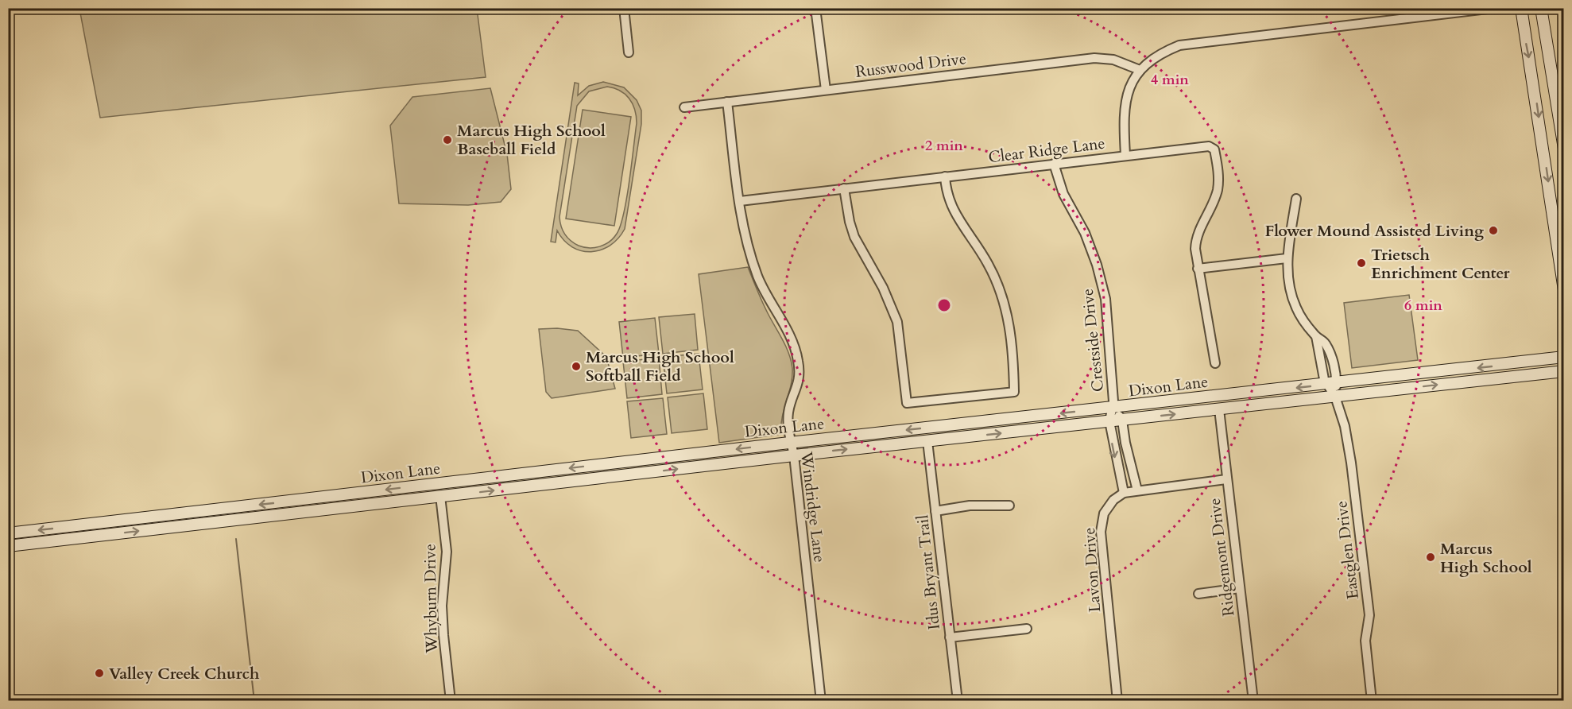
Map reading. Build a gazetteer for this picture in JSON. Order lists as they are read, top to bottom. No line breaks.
{"streets":{"main road":["Dixon Lane"],"street":["Russwood Drive","Clear Ridge Lane","Crestside Drive","Windridge Lane","Eastglen Drive","Ridgemont Drive","Lavon Drive","Idus Bryant Trail","Whyburn Drive"]},"crossings":[["Russwood Drive","Windridge Lane"],["Clear Ridge Lane","Crestside Drive"],["Clear Ridge Lane","Windridge Lane"],["Crestside Drive","Dixon Lane"],["Dixon Lane","Windridge Lane"],["Dixon Lane","Eastglen Drive"],["Dixon Lane","Ridgemont Drive"],["Dixon Lane","Idus Bryant Trail"],["Dixon Lane","Whyburn Drive"]],"places":["Marcus High School Baseball Field","Flower Mound Assisted Living","Trietsch Enrichment Center","Marcus High School Softball Field","Marcus High School","Valley Creek Church"],"rings":["4 min","2 min","6 min"]}
